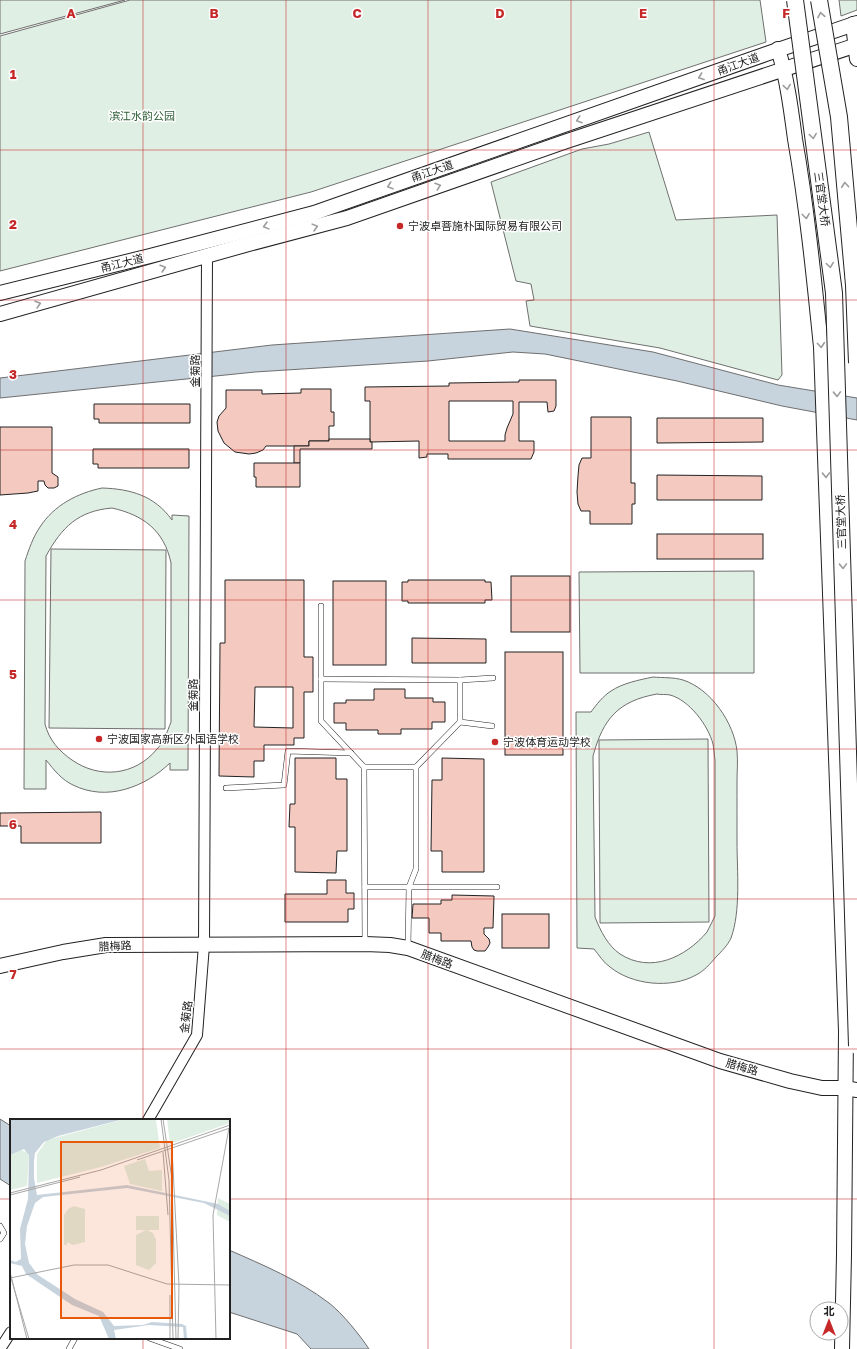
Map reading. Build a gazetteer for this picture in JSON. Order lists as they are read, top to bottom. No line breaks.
{"streets":{"main road":["三官堂大桥"],"street":["甬江大道","金菊路","腊梅路"]},"crossings":[["甬江大道","金菊路"],["金菊路","腊梅路"]],"parks":["滨江水韵公园"],"places":["宁波卓菩施朴国际贸易有限公司","宁波国家高新区外国语学校","宁波体育运动学校"],"north":"top","grid":{"columns":["A","B","C","D","E","F"],"rows":["1","2","3","4","5","6","7"]}}
